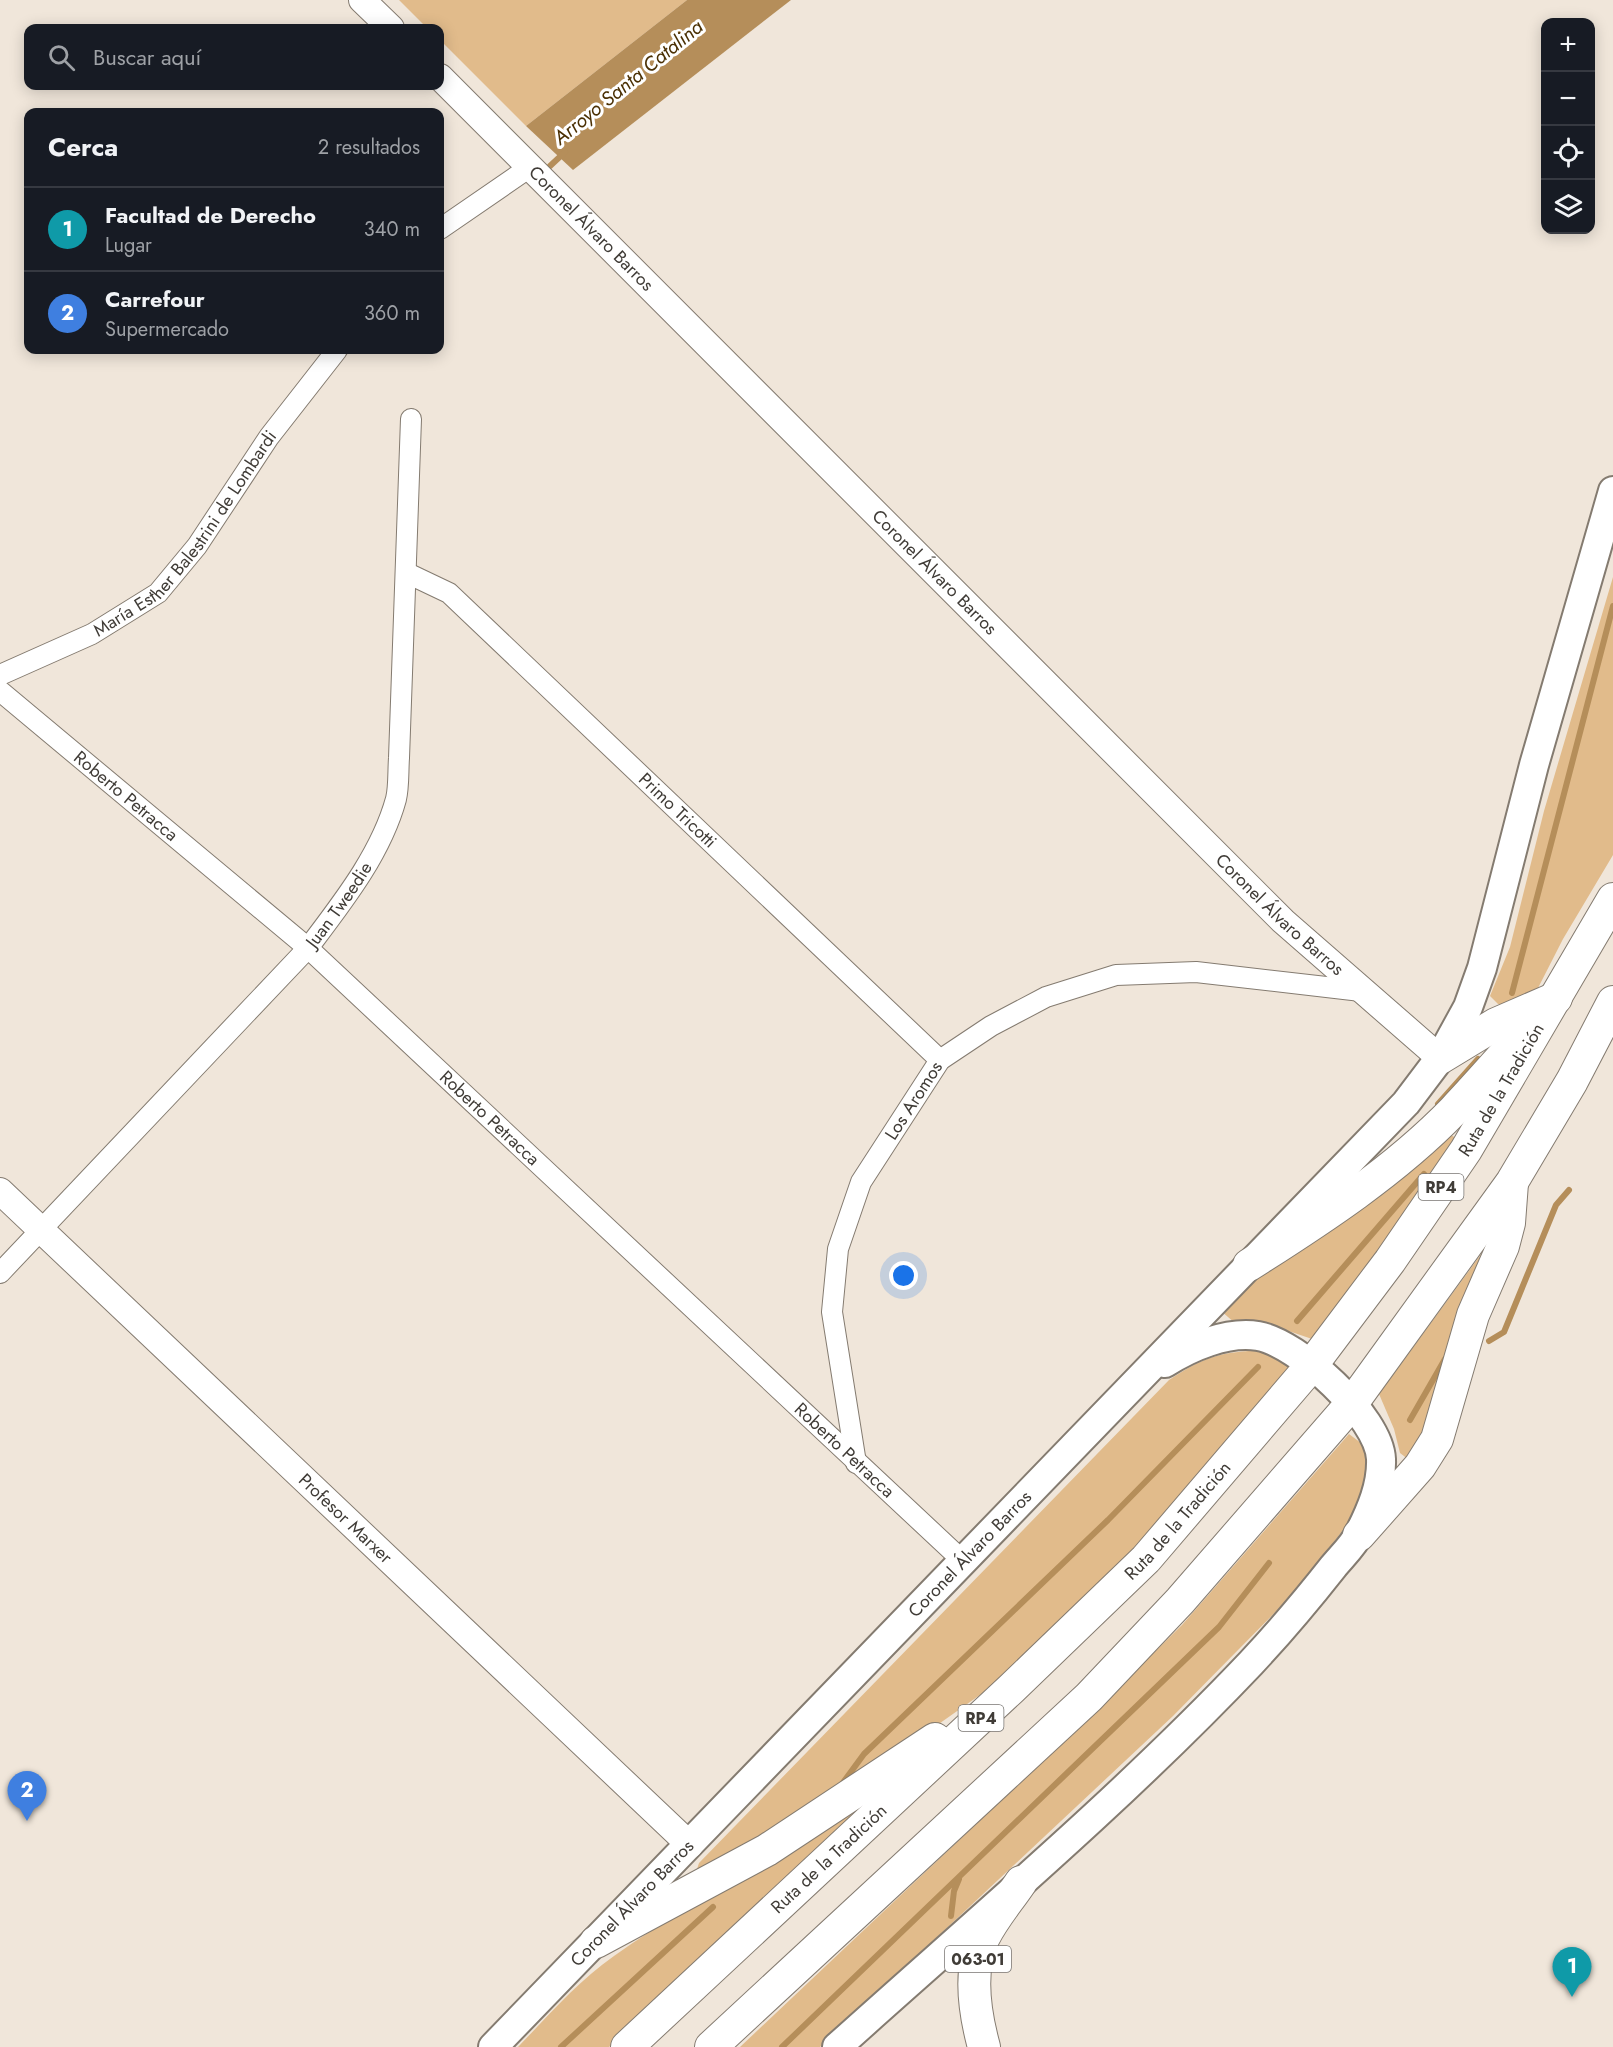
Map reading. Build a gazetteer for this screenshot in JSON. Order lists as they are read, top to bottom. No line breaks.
{"streets":{"main road":["Coronel Álvaro Barros","Ruta de la Tradición","RP4","063-01"],"street":["María Esther Balestrini de Lombardi","Roberto Petracca","Primo Tricotti","Juan Tweedie","Los Aromos","Profesor Marxer"]},"crossings":[["Coronel Álvaro Barros","Roberto Petracca"],["Coronel Álvaro Barros","Los Aromos"],["Coronel Álvaro Barros","Profesor Marxer"],["Roberto Petracca","Juan Tweedie"],["Roberto Petracca","Los Aromos"],["Primo Tricotti","Juan Tweedie"],["Primo Tricotti","Los Aromos"],["Juan Tweedie","Profesor Marxer"]],"water":["Arroyo Santa Catalina"],"page":{"map_buttons":["+","−"],"search":"Buscar aquí","heading":["Cerca","2 resultados"],"list":[{"mark":"1","name":"Facultad de Derecho","note":"Lugar","value":"340 m"},{"mark":"2","name":"Carrefour","note":"Supermercado","value":"360 m"}],"pins":["2","1"]}}
